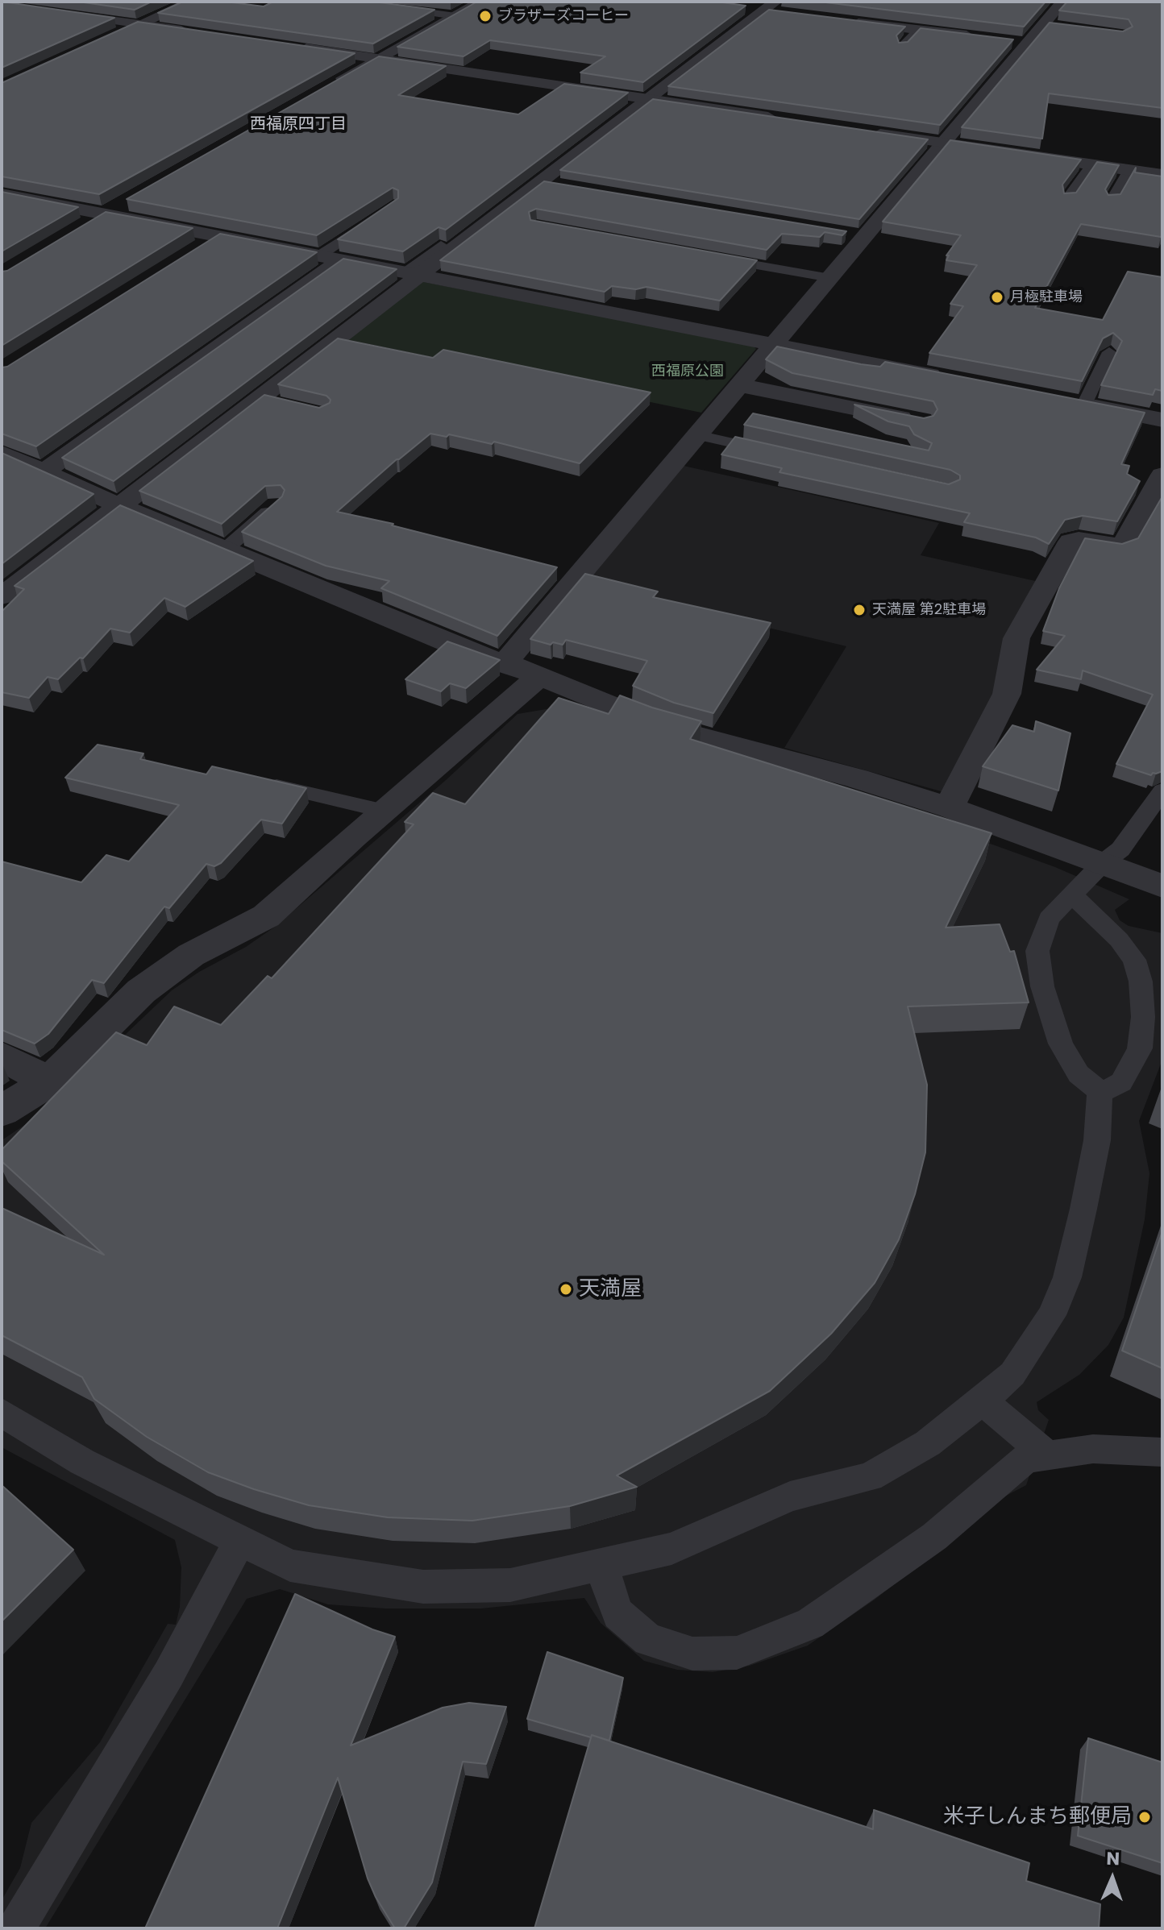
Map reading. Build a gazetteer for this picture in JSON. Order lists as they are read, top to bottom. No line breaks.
{"districts":["西福原四丁目"],"parks":["西福原公園"],"places":["ブラザーズコーヒー","月極駐車場","天満屋 第2駐車場","天満屋","米子しんまち郵便局"],"north":"top"}
